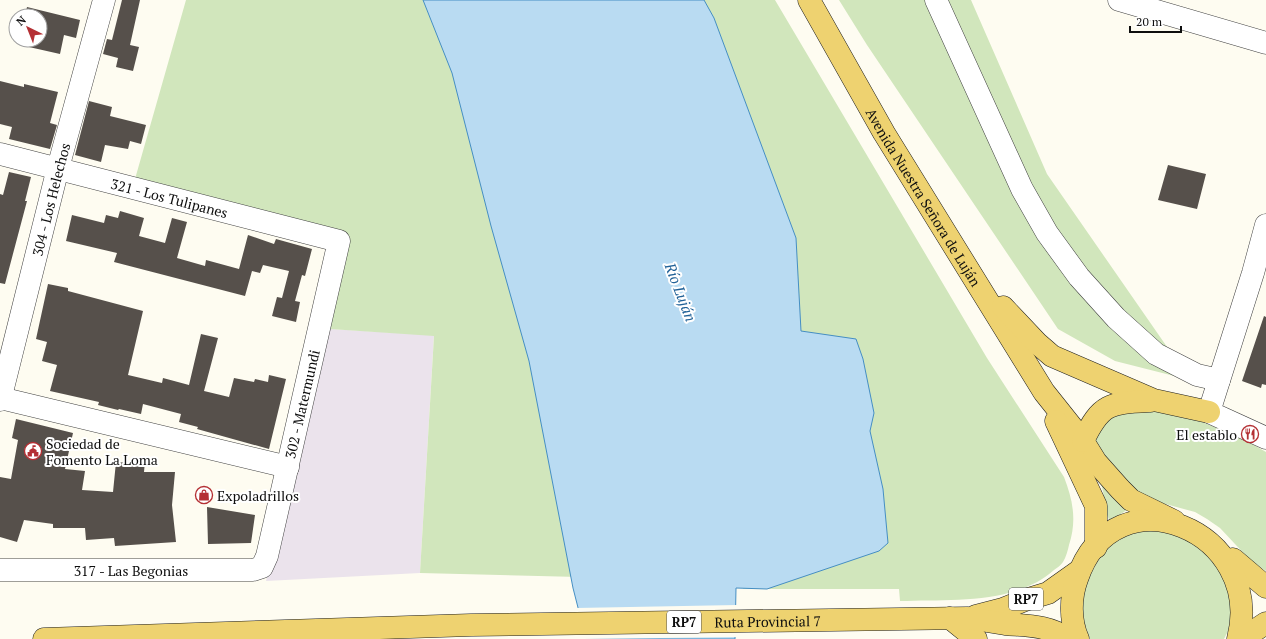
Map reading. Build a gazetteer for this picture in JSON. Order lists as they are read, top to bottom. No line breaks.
{"streets":{"main road":["Avenida Nuestra Señora de Luján","RP7","Ruta Provincial 7"],"street":["321 - Los Tulipanes","304 - Los Helechos","302 - Matermundi","317 - Las Begonias"]},"crossings":[["321 - Los Tulipanes","304 - Los Helechos"],["321 - Los Tulipanes","302 - Matermundi"],["Avenida Nuestra Señora de Luján","RP7"],["302 - Matermundi","317 - Las Begonias"],["RP7","Ruta Provincial 7"]],"water":["Río Luján"],"places":{"restaurant":["El establo"],"public building":["Sociedad de Fomento La Loma"],"shop":["Expoladrillos"]},"scale_bar":"20 m","north":"top left"}
